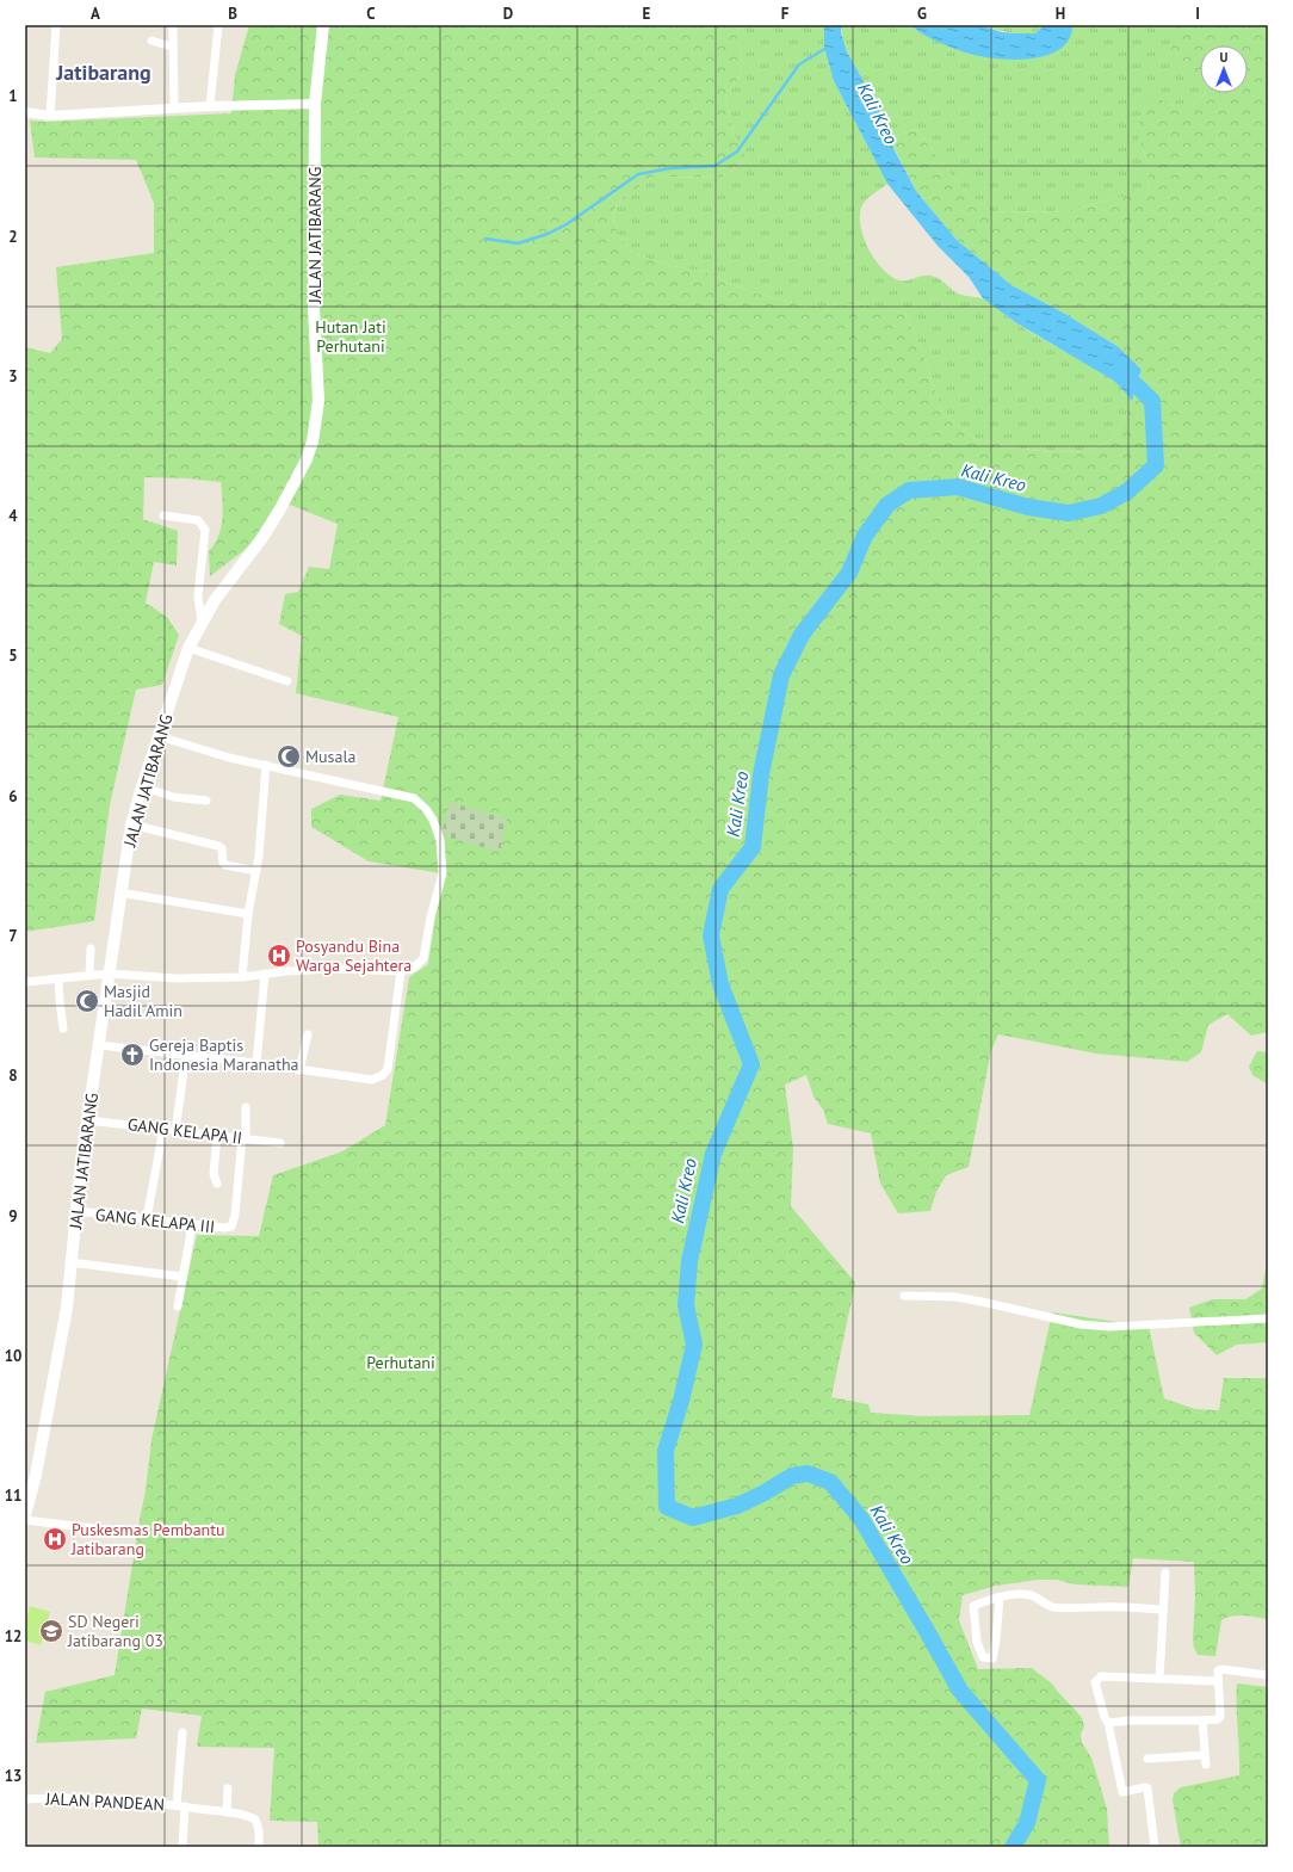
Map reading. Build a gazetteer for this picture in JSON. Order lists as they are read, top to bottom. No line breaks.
{"streets":{"main road":["JALAN JATIBARANG"],"street":["GANG KELAPA II","GANG KELAPA III","JALAN PANDEAN"]},"crossings":[["JALAN JATIBARANG","GANG KELAPA II"],["JALAN JATIBARANG","GANG KELAPA III"],["GANG KELAPA II","GANG KELAPA III"]],"districts":["Jatibarang"],"water":["Kali Kreo"],"parks":["Hutan Jati Perhutani","Perhutani"],"places":{"mosque":["Musala","Masjid Hadil Amin"],"hospital":["Posyandu Bina Warga Sejahtera","Puskesmas Pembantu Jatibarang"],"church":["Gereja Baptis Indonesia Maranatha"],"school or university":["SD Negeri Jatibarang 03"]},"north":"top","grid":{"columns":["A","B","C","D","E","F","G","H","I"],"rows":["1","2","3","4","5","6","7","8","9","10","11","12","13"]}}
